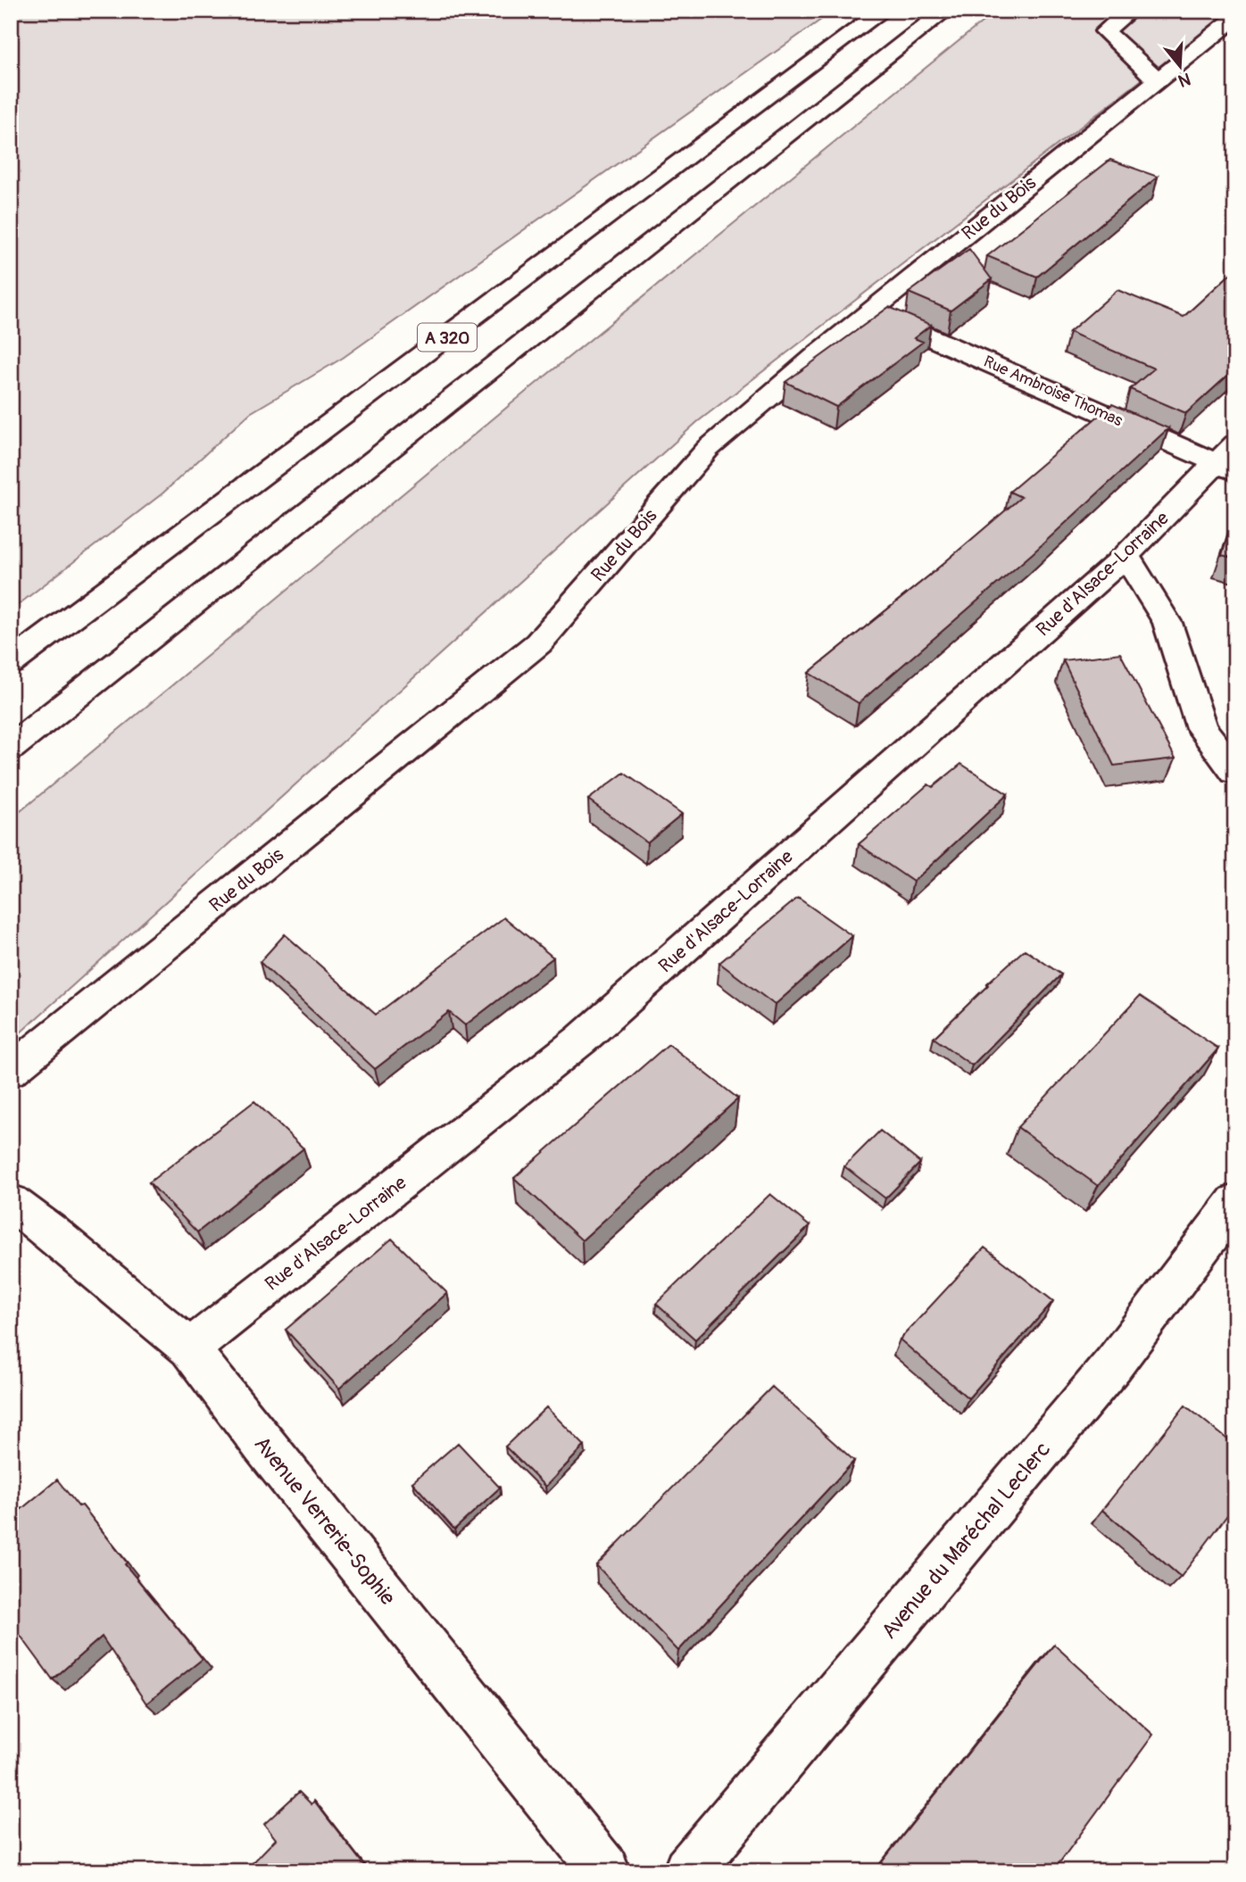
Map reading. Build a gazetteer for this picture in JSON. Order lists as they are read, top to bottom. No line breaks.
{"streets":{"main road":["Rue du Bois","A 320","Rue Ambroise Thomas","Rue d'Alsace-Lorraine","Avenue Verrerie-Sophie","Avenue du Maréchal Leclerc"]},"crossings":[["Rue du Bois","Rue Ambroise Thomas"],["Rue Ambroise Thomas","Rue d'Alsace-Lorraine"],["Rue d'Alsace-Lorraine","Avenue Verrerie-Sophie"]],"north":"bottom"}
